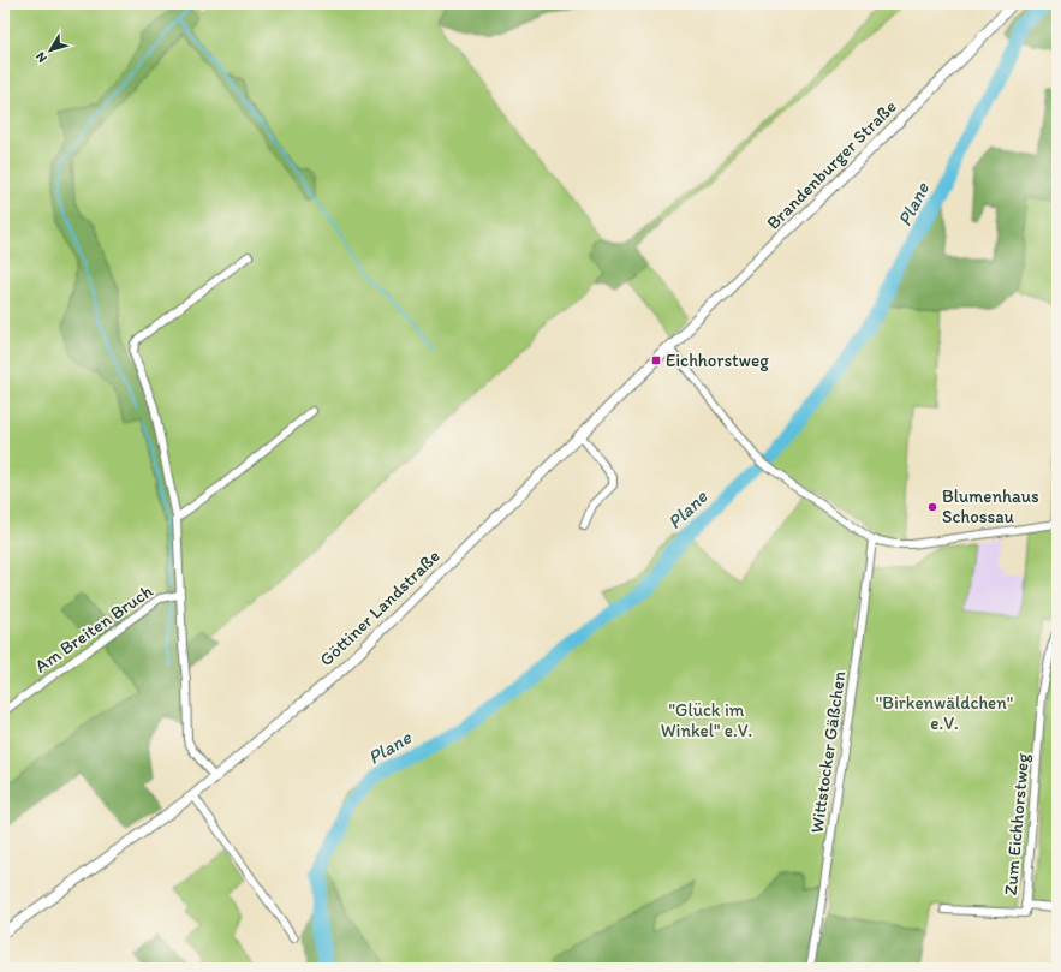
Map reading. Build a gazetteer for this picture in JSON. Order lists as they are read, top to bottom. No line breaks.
{"streets":{"street":["Brandenburger Straße","Göttiner Landstraße","Am Breiten Bruch","Wittstocker Gäßchen","Zum Eichhorstweg"]},"crossings":[["Brandenburger Straße","Göttiner Landstraße"],["Göttiner Landstraße","Am Breiten Bruch"]],"water":["Plane"],"parks":["\"Birkenwäldchen\" e.V.","\"Glück im Winkel\" e.V."],"places":{"transit":["Eichhorstweg"],"other":["Blumenhaus Schossau"]},"north":"bottom left"}
